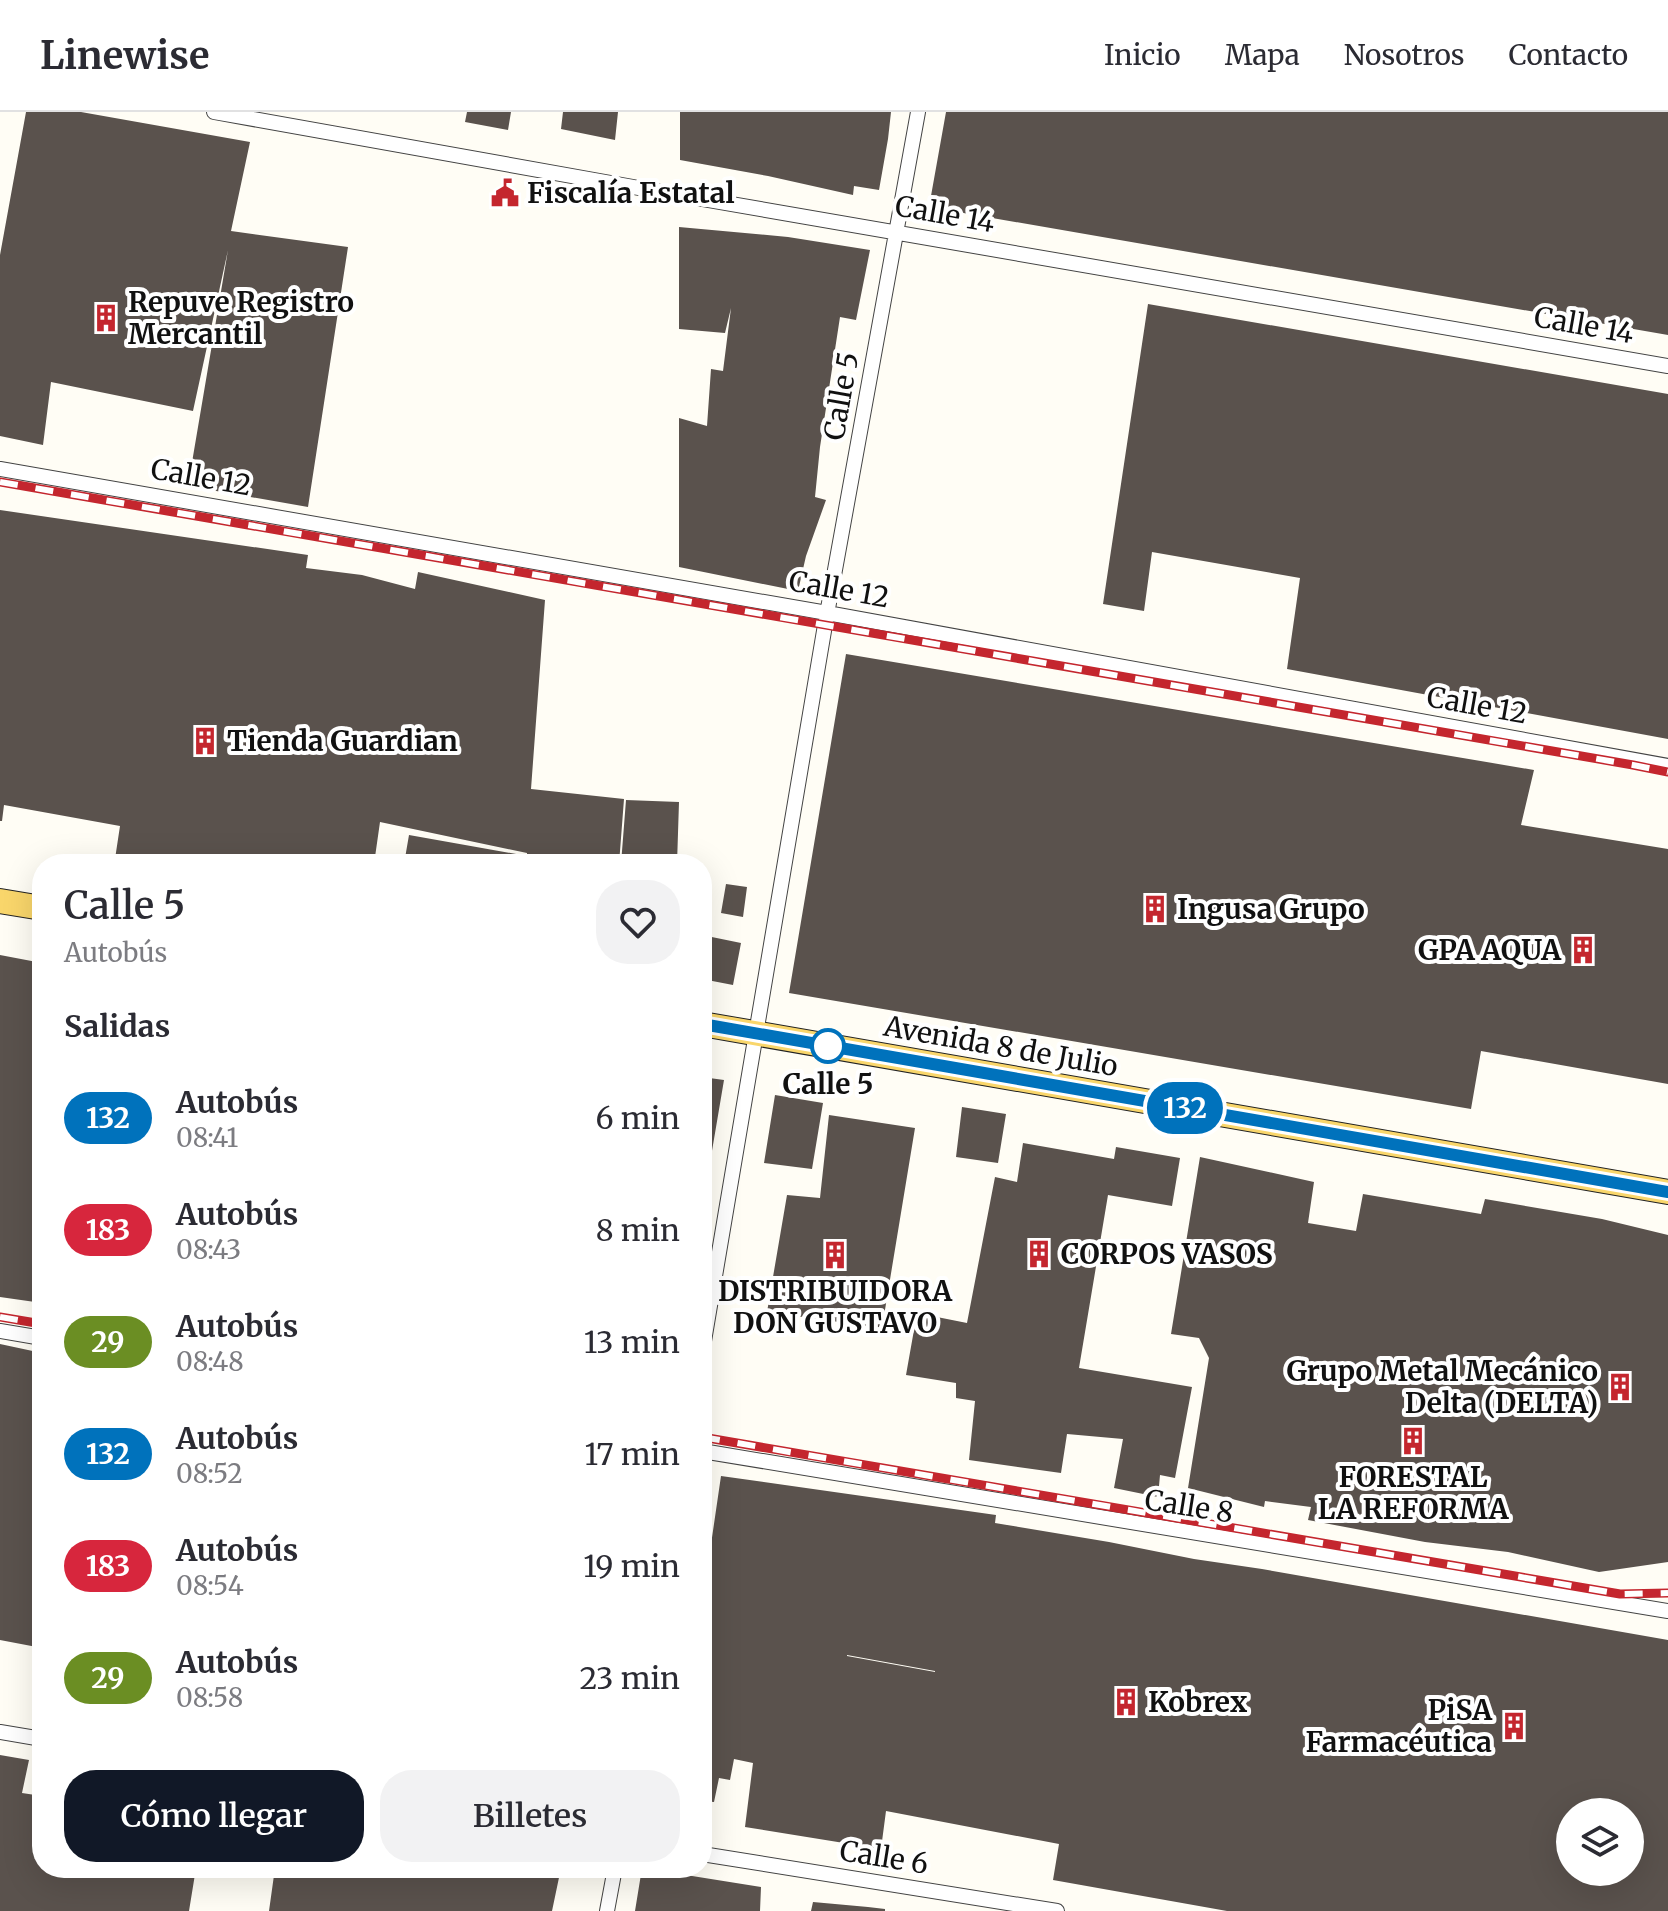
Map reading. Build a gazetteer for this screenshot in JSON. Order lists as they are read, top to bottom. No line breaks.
{"streets":{"main road":["Avenida 8 de Julio"],"street":["Calle 14","Calle 5","Calle 12","Calle 8","Calle 6"]},"crossings":[["Calle 14","Calle 5"],["Calle 5","Calle 12"],["Calle 5","Avenida 8 de Julio"]],"places":{"public building":["Fiscalía Estatal"],"building":["Repuve Registro Mercantil","Tienda Guardian","Ingusa Grupo","GPA AQUA","CORPOS VASOS","DISTRIBUIDORA DON GUSTAVO","Grupo Metal Mecánico Delta (DELTA)","FORESTAL LA REFORMA","Kobrex","PiSA Farmacéutica"],"other":["Calle 5"]},"lines":["bus line 132"],"page":{"header":"Linewise","nav":["Inicio","Mapa","Nosotros","Contacto"],"on_map":"132","heading":[["Calle 5","Autobús"],"Salidas"],"list":[{"mark":"132","name":"Autobús","note":"08:41","value":"6 min"},{"mark":"183","name":"Autobús","note":"08:43","value":"8 min"},{"mark":"29","name":"Autobús","note":"08:48","value":"13 min"},{"mark":"132","name":"Autobús","note":"08:52","value":"17 min"},{"mark":"183","name":"Autobús","note":"08:54","value":"19 min"},{"mark":"29","name":"Autobús","note":"08:58","value":"23 min"}],"buttons":["Cómo llegar","Billetes"]}}
